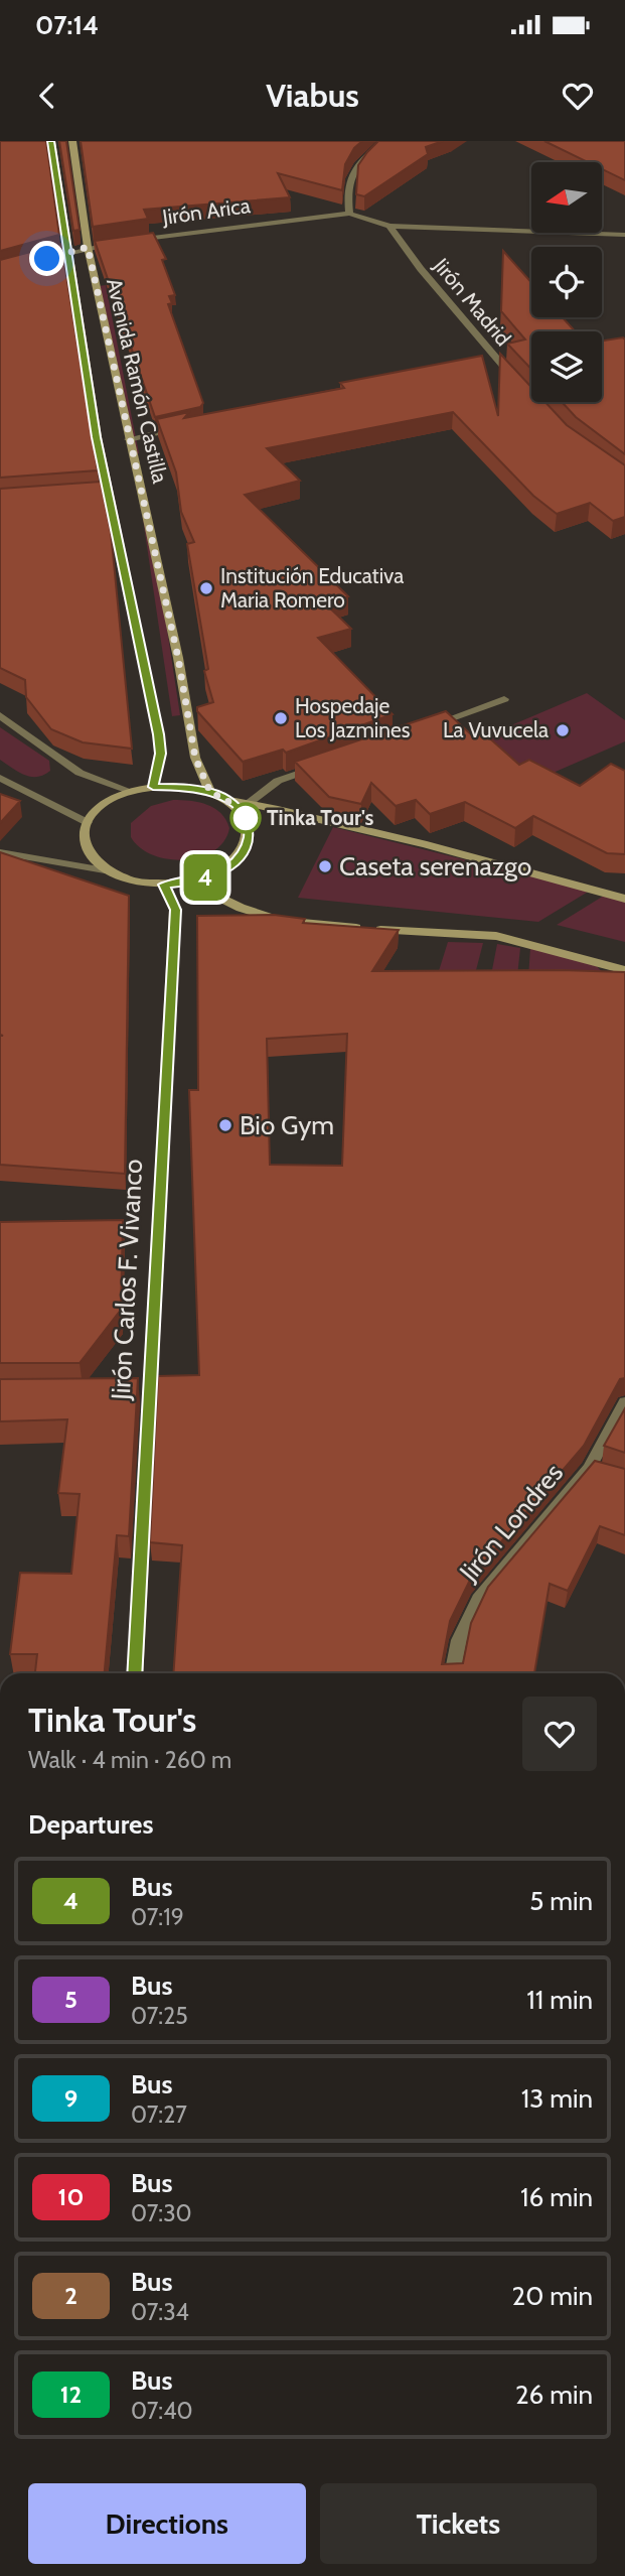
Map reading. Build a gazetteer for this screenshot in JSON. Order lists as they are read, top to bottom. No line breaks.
{"streets":{"street":["Jirón Arica","Jirón Madrid","Avenida Ramón Castilla","Jirón Carlos F. Vivanco","Jirón Londres"]},"crossings":[["Jirón Arica","Avenida Ramón Castilla"],["Avenida Ramón Castilla","Jirón Carlos F. Vivanco"]],"places":["Institución Educativa Maria Romero","Hospedaje Los Jazmines","La Vuvucela","Tinka Tour's","Caseta serenazgo","Bio Gym"],"lines":["bus line 4"],"north":"left","page":{"status":"07:14","header":"Viabus","on_map":"4","heading":[["Tinka Tour's","Walk · 4 min · 260 m"],"Departures"],"list":[{"mark":"4","name":"Bus","note":"07:19","value":"5 min"},{"mark":"5","name":"Bus","note":"07:25","value":"11 min"},{"mark":"9","name":"Bus","note":"07:27","value":"13 min"},{"mark":"10","name":"Bus","note":"07:30","value":"16 min"},{"mark":"2","name":"Bus","note":"07:34","value":"20 min"},{"mark":"12","name":"Bus","note":"07:40","value":"26 min"}],"buttons":["Directions","Tickets"]}}
